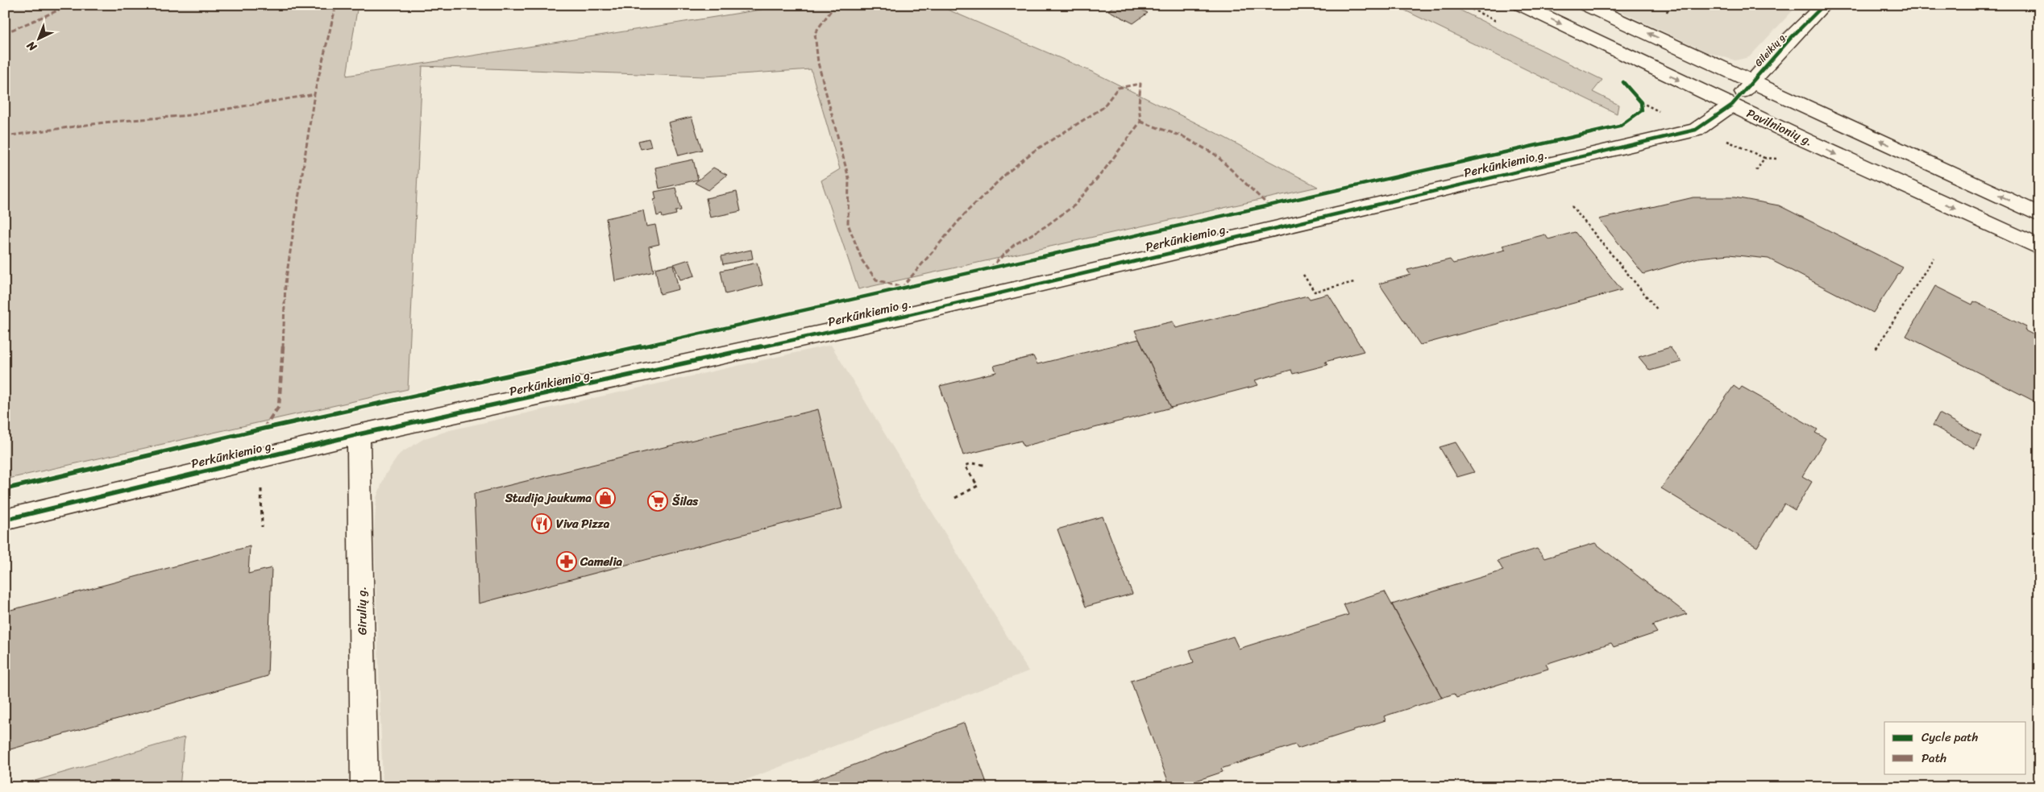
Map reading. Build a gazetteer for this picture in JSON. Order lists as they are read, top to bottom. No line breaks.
{"streets":{"street":["Gileikių g.","Pavilnionių g.","Perkūnkiemio g.","Girulių g."]},"crossings":[["Gileikių g.","Pavilnionių g."],["Gileikių g.","Perkūnkiemio g."],["Pavilnionių g.","Perkūnkiemio g."],["Perkūnkiemio g.","Girulių g."]],"places":{"shop":["Studija jaukuma"],"supermarket":["Šilas"],"restaurant":["Viva Pizza"],"pharmacy":["Camelia"]},"legend":["Cycle path","Path"],"north":"bottom left"}
